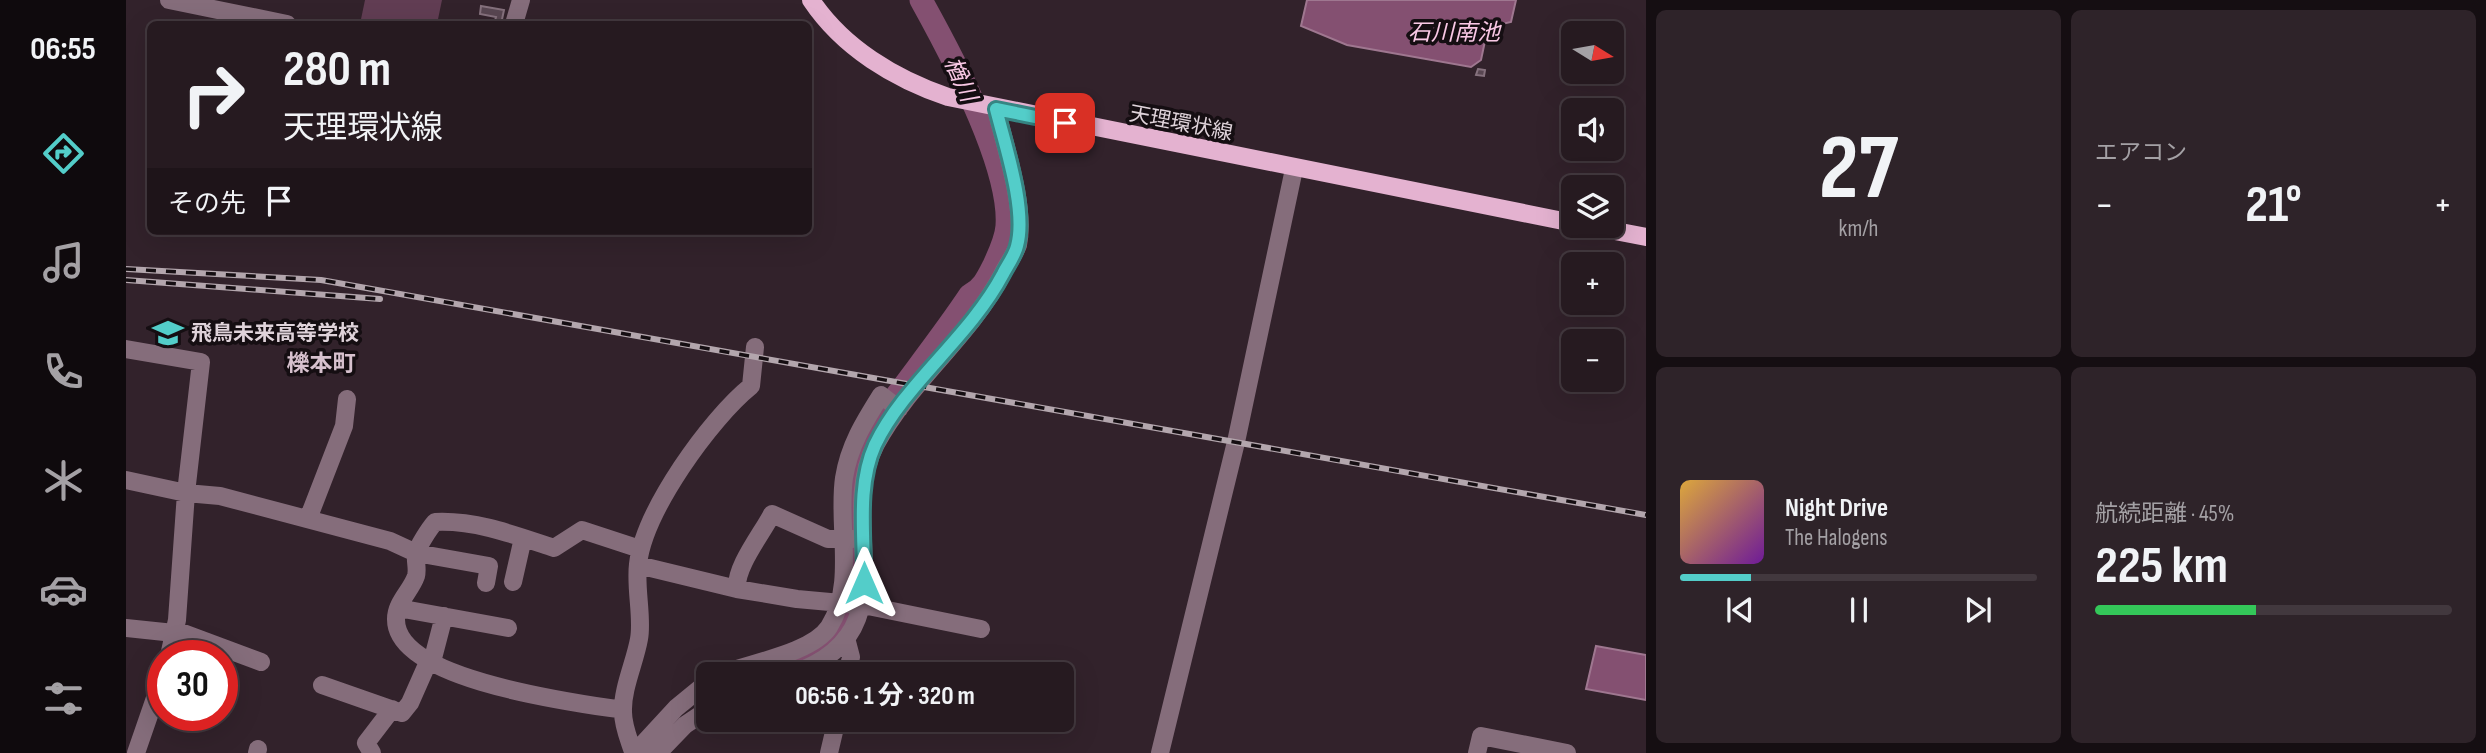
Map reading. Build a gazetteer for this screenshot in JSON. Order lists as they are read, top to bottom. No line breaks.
{"streets":{"main road":["天理環状線"]},"districts":["櫟本町"],"water":["石川南池","楢川"],"places":{"school or university":["飛鳥未来高等学校"]},"north":"right","page":{"tabs":"06:55","tile":[["27","km/h"],"エアコン",["航続距離 · 45%","225 km"]],"map_buttons":["+","−"],"turn":["280 m","天理環状線"],"then":"その先","heat":["−","21°","+"],"song":["Night Drive","The Halogens"],"limit":"30","trip":"06:56 · 1 分 · 320 m"}}
